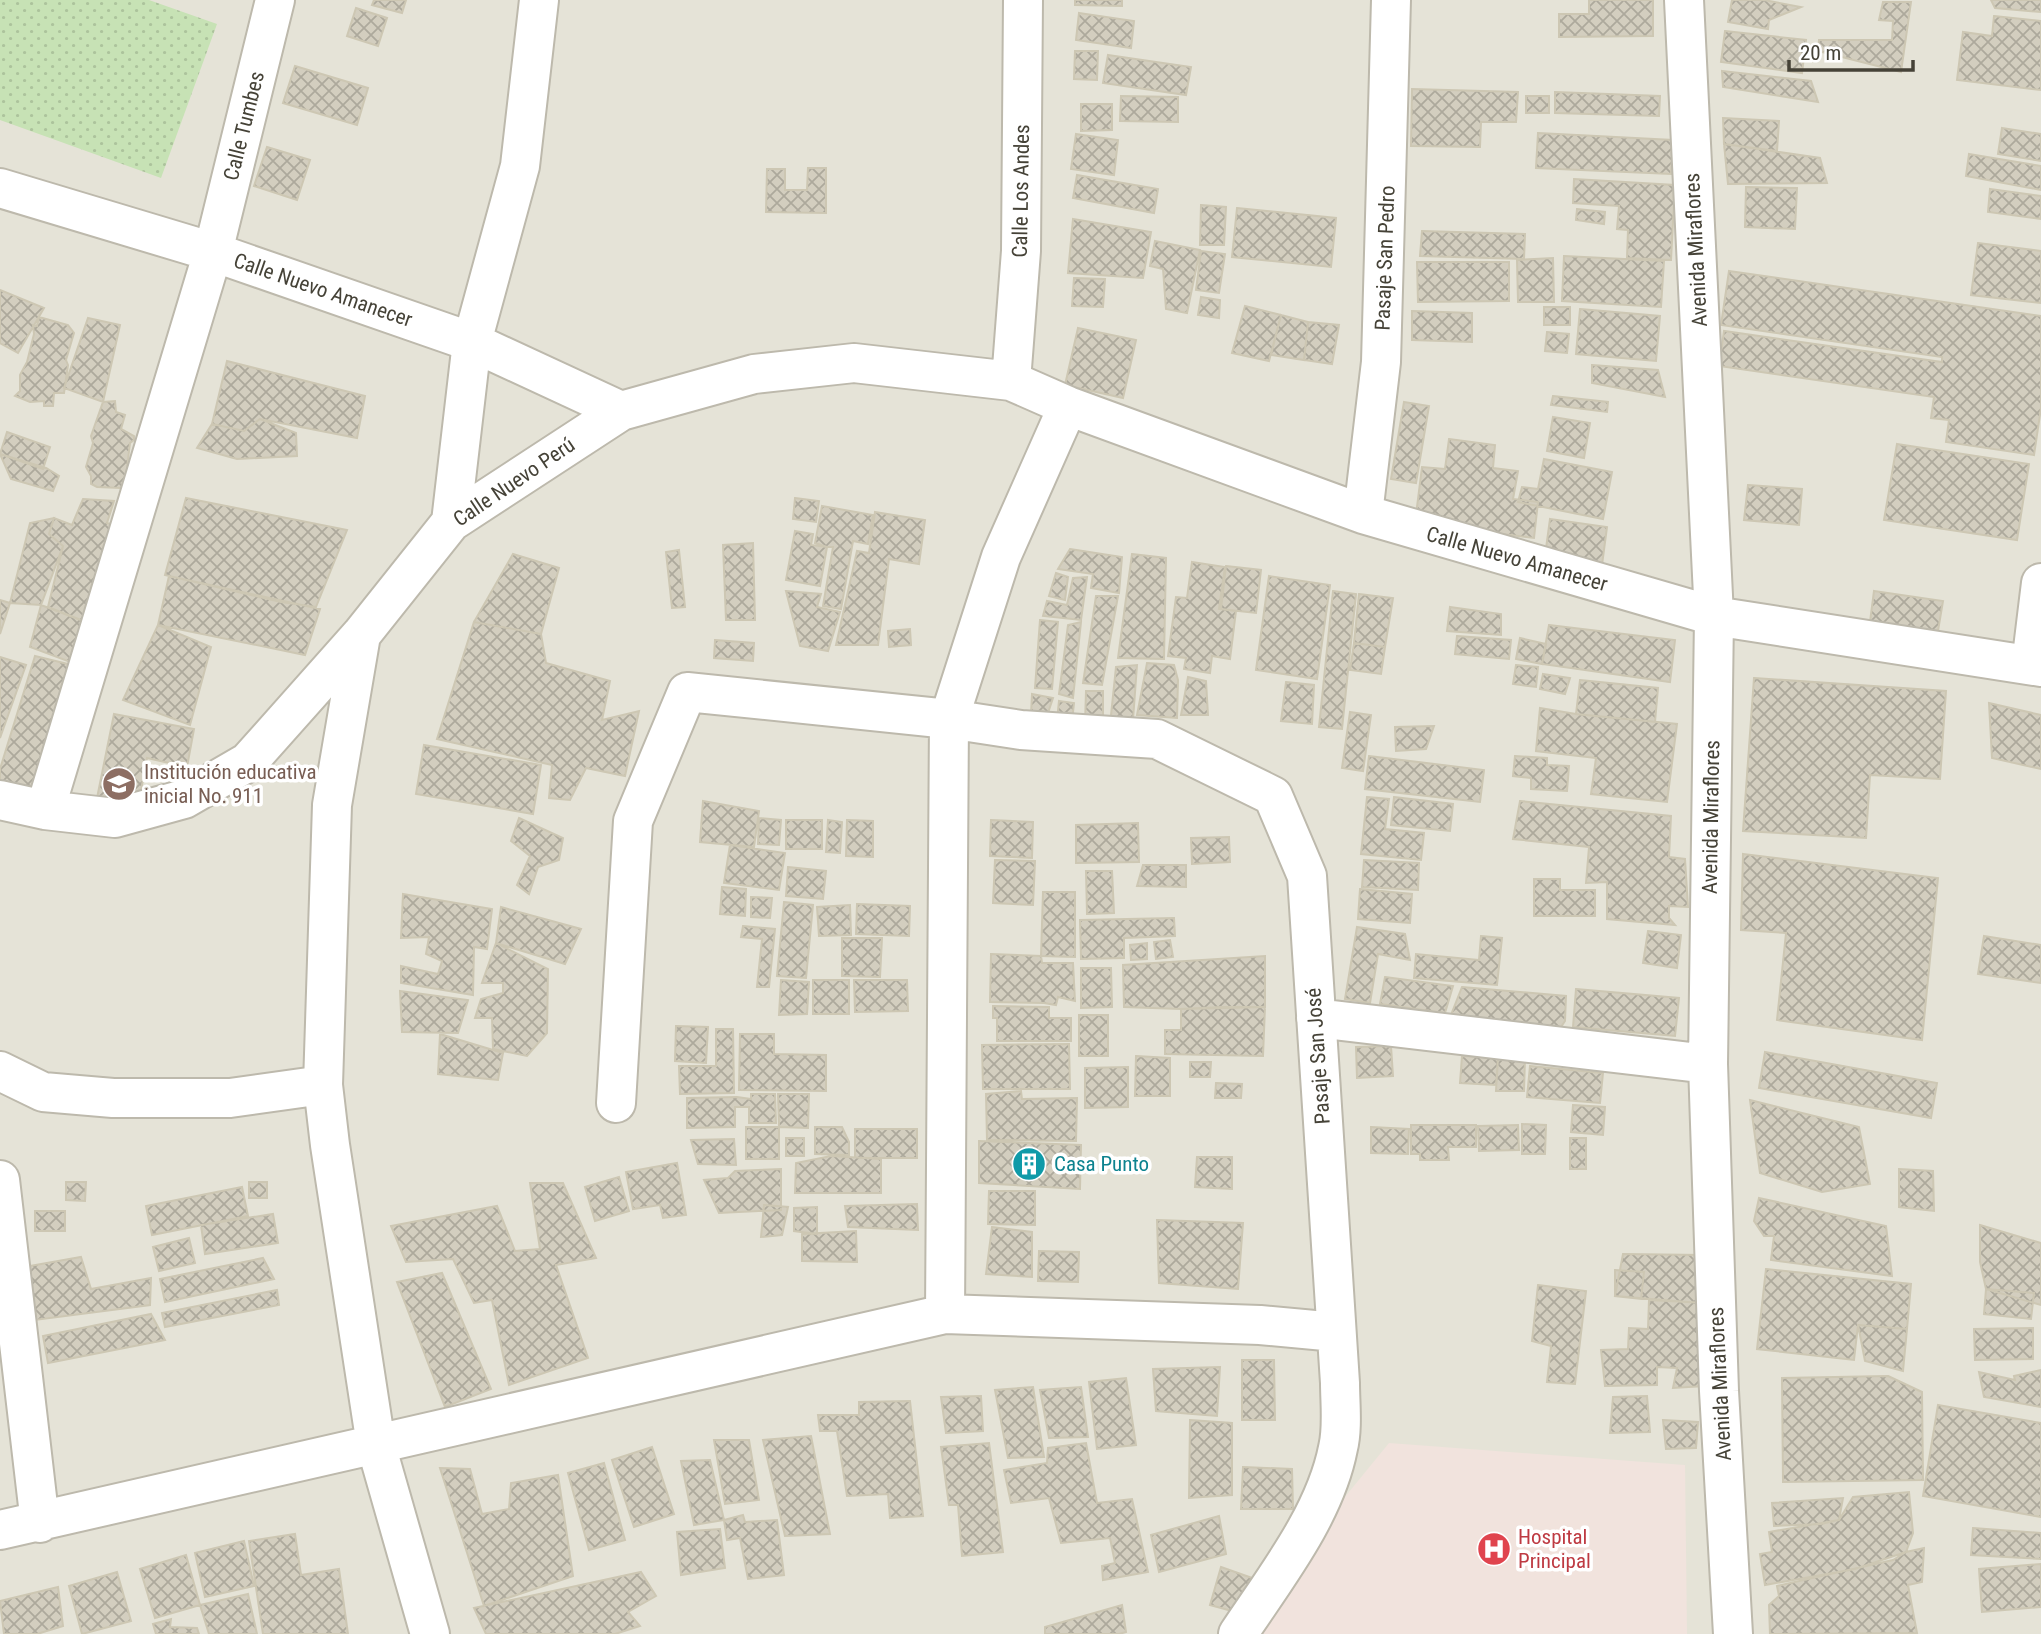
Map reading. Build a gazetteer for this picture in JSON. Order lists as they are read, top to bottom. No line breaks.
{"streets":{"street":["Calle Tumbes","Calle Los Andes","Avenida Miraflores","Pasaje San Pedro","Calle Nuevo Amanecer","Calle Nuevo Perú","Pasaje San José"]},"crossings":[["Calle Tumbes","Calle Nuevo Amanecer"],["Calle Tumbes","Calle Nuevo Perú"],["Calle Los Andes","Calle Nuevo Amanecer"],["Calle Los Andes","Calle Nuevo Perú"],["Avenida Miraflores","Calle Nuevo Amanecer"],["Pasaje San Pedro","Calle Nuevo Amanecer"],["Calle Nuevo Amanecer","Calle Nuevo Perú"]],"places":{"school or university":["Institución educativa inicial No. 911"],"building":["Casa Punto"],"hospital":["Hospital Principal"]},"scale_bar":"20 m"}
